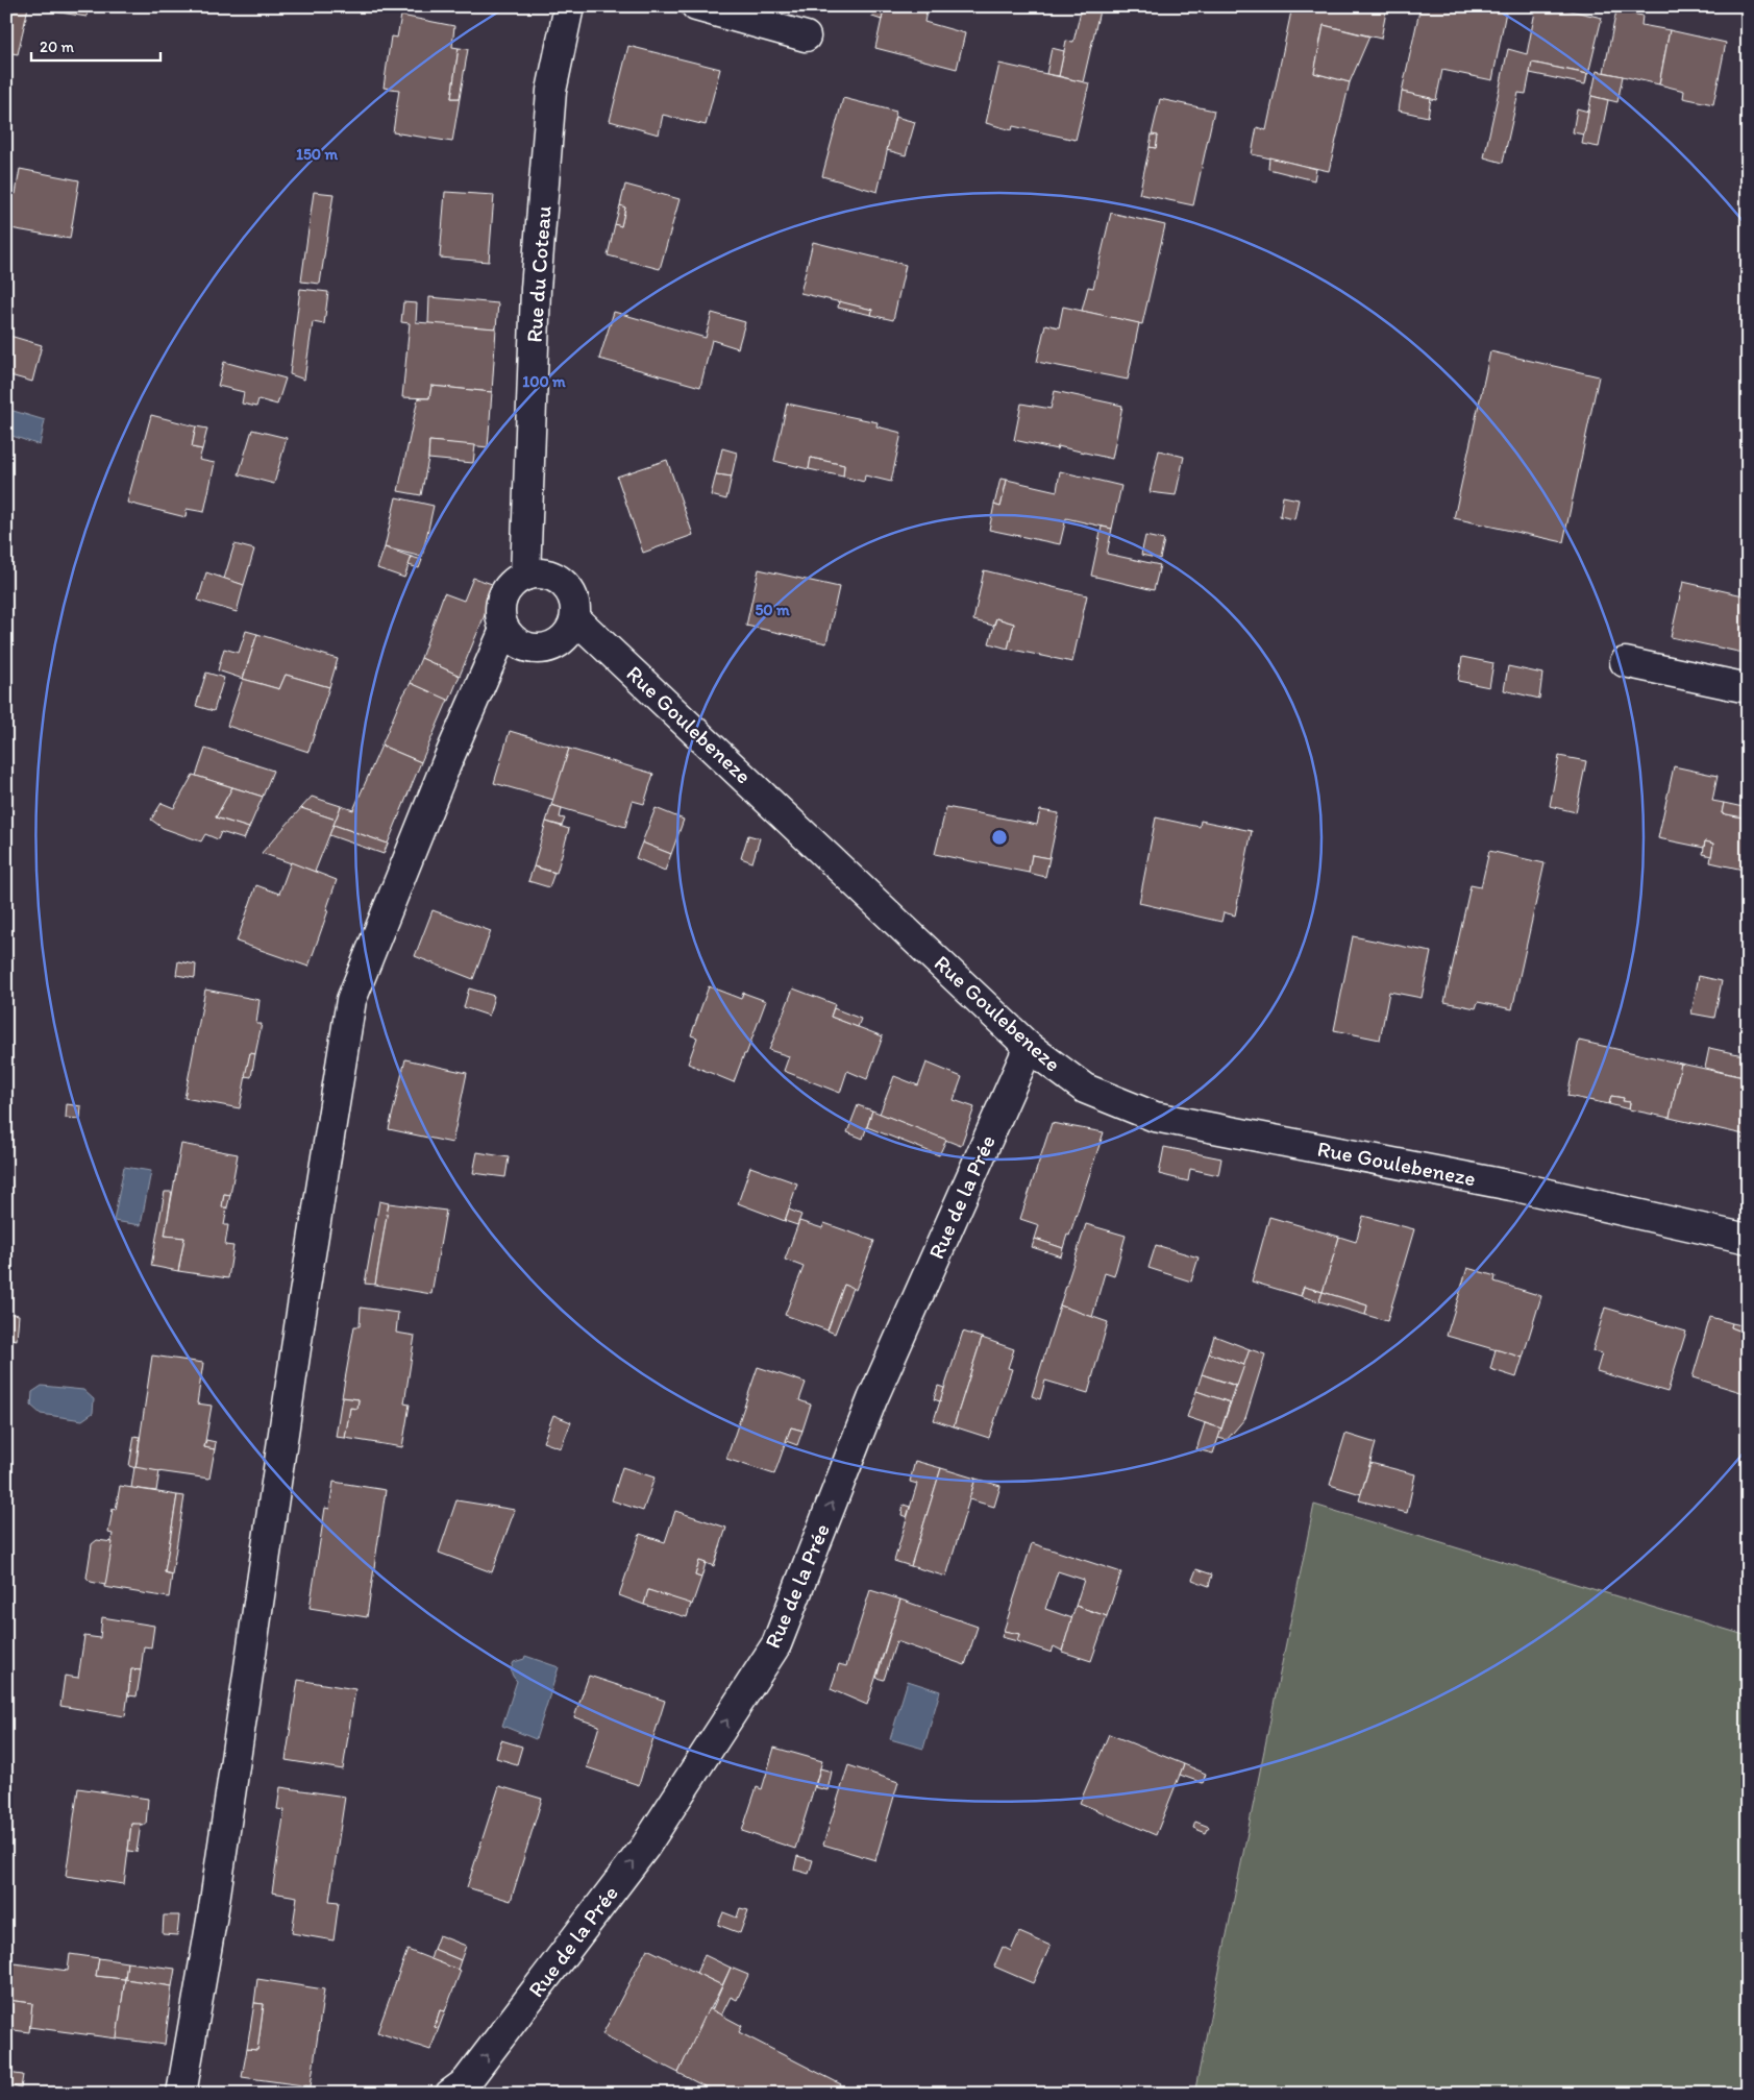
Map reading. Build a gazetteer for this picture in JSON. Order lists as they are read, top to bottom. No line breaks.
{"streets":{"street":["Rue du Coteau","Rue Goulebeneze","Rue de la Prée"]},"crossings":[["Rue du Coteau","Rue Goulebeneze"],["Rue Goulebeneze","Rue de la Prée"]],"one_way":["Rue de la Prée"],"scale_bar":"20 m","rings":["150 m","100 m","50 m"]}
